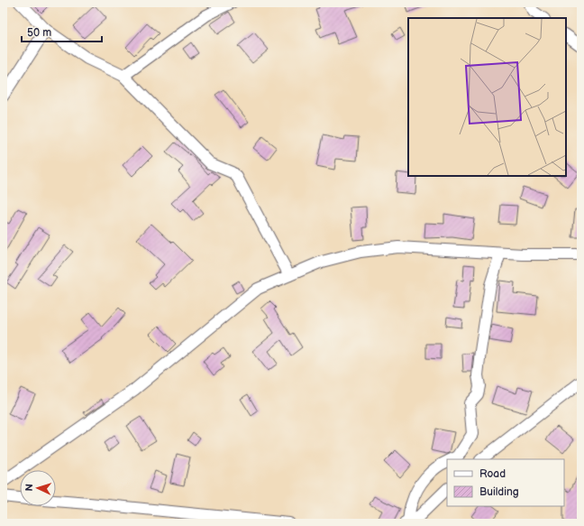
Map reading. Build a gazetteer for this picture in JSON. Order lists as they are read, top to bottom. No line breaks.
{"legend":["Road","Building"],"scale_bar":"50 m","north":"left"}
